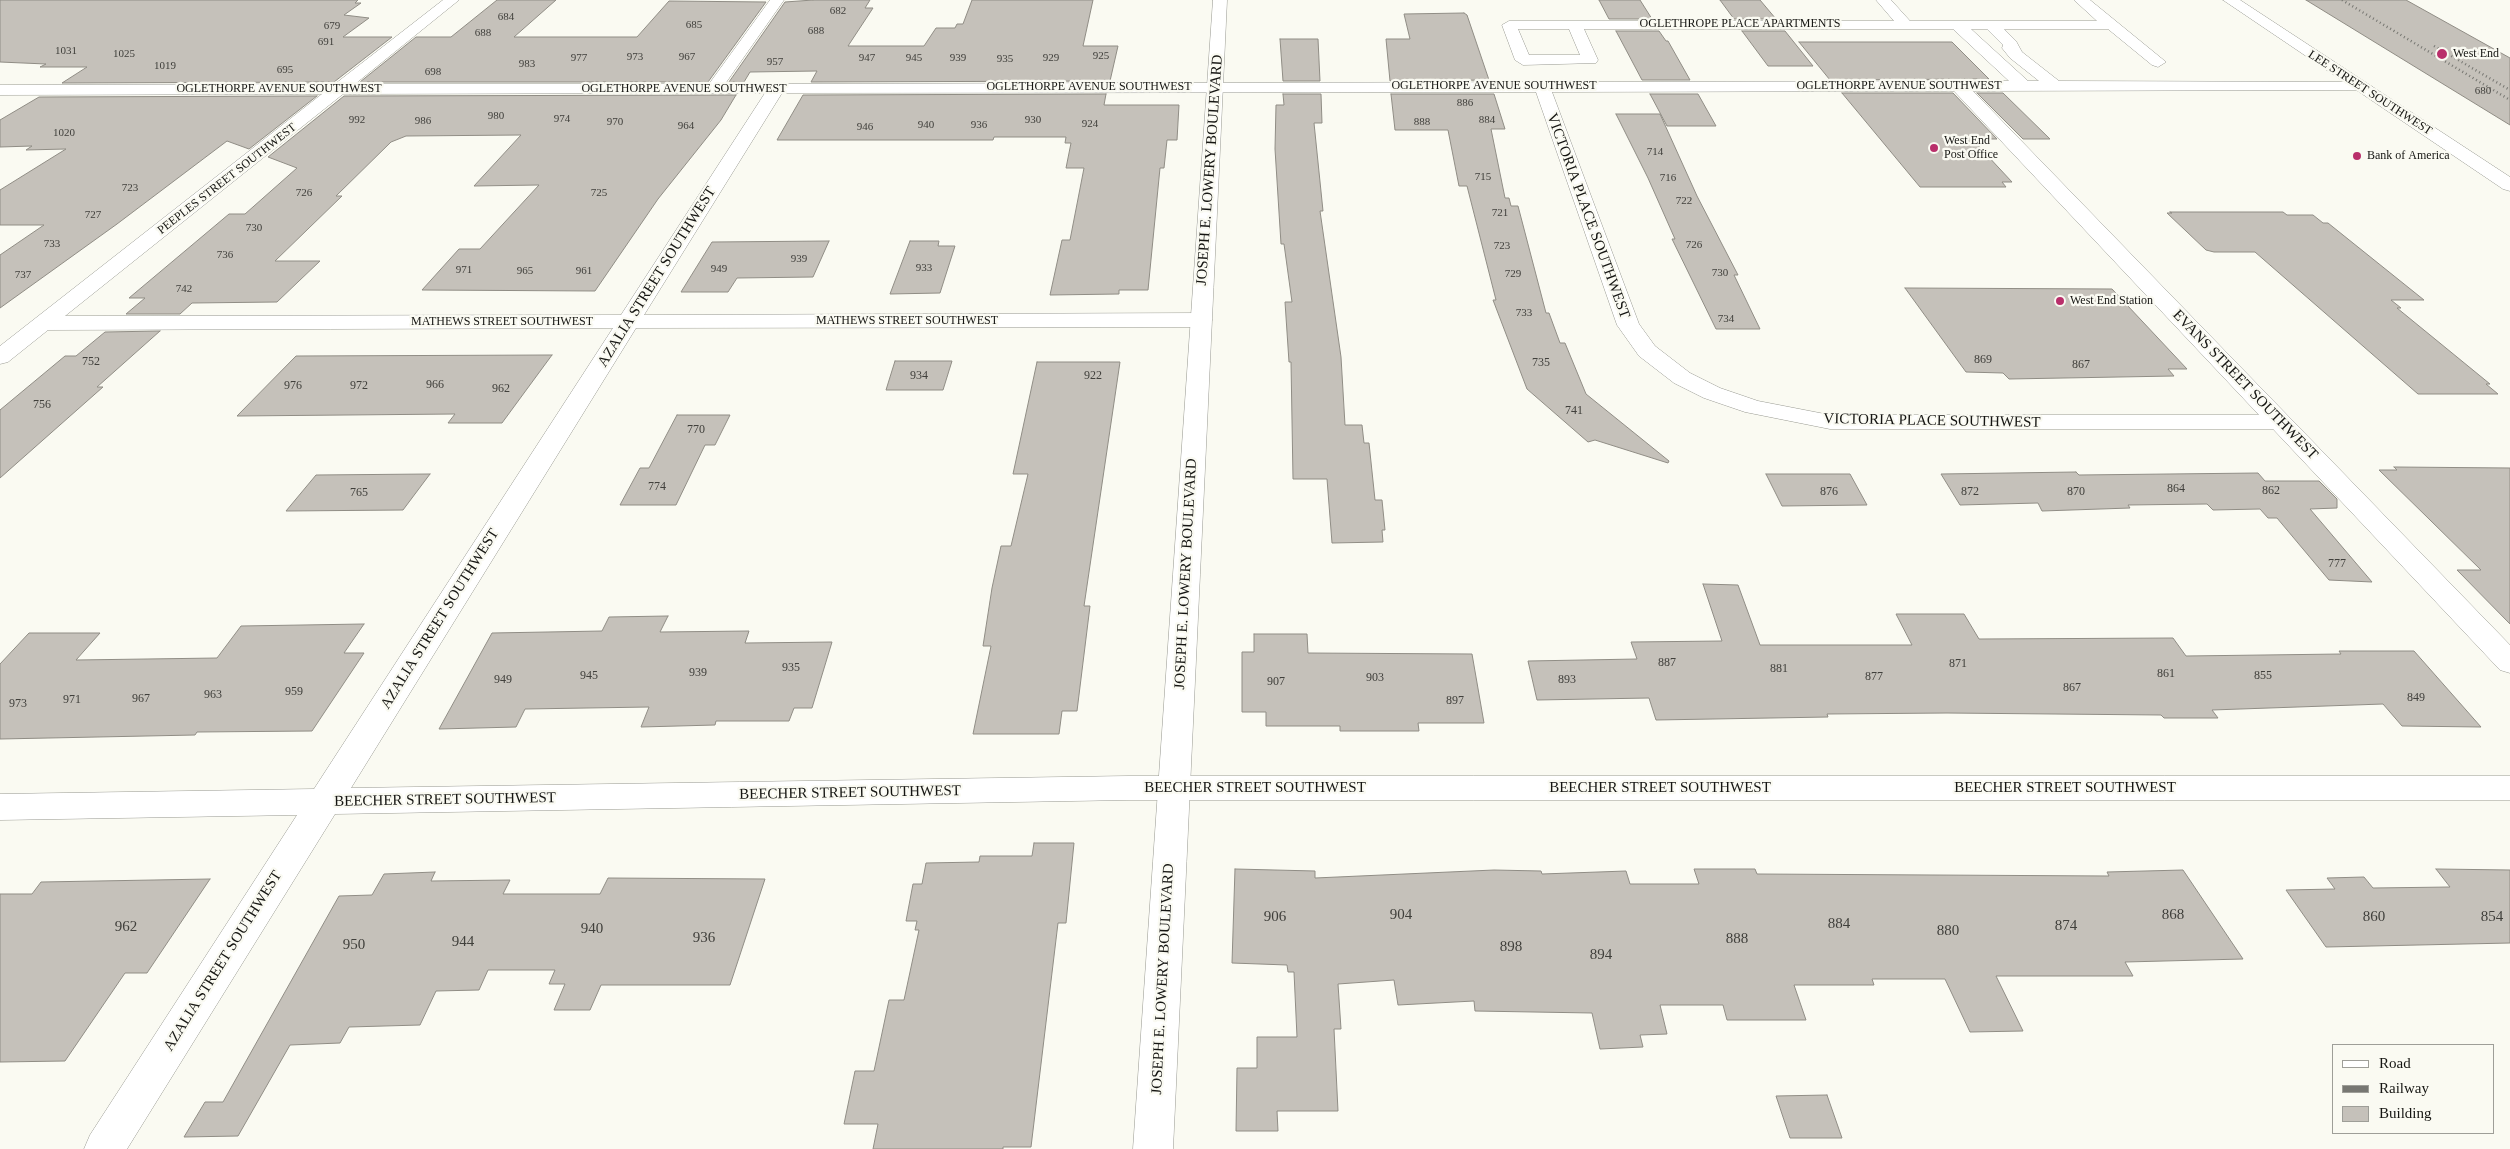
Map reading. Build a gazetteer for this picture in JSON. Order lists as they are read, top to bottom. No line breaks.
{"streets":{"street":["OGLETHROPE PLACE APARTMENTS","OGLETHORPE AVENUE SOUTHWEST","LEE STREET SOUTHWEST","JOSEPH E. LOWERY BOULEVARD","PEEPLES STREET SOUTHWEST","VICTORIA PLACE SOUTHWEST","AZALIA STREET SOUTHWEST","MATHEWS STREET SOUTHWEST","EVANS STREET SOUTHWEST","BEECHER STREET SOUTHWEST"]},"crossings":[["OGLETHORPE AVENUE SOUTHWEST","LEE STREET SOUTHWEST"],["OGLETHORPE AVENUE SOUTHWEST","JOSEPH E. LOWERY BOULEVARD"],["OGLETHORPE AVENUE SOUTHWEST","PEEPLES STREET SOUTHWEST"],["OGLETHORPE AVENUE SOUTHWEST","VICTORIA PLACE SOUTHWEST"],["OGLETHORPE AVENUE SOUTHWEST","AZALIA STREET SOUTHWEST"],["OGLETHORPE AVENUE SOUTHWEST","EVANS STREET SOUTHWEST"],["JOSEPH E. LOWERY BOULEVARD","MATHEWS STREET SOUTHWEST"],["JOSEPH E. LOWERY BOULEVARD","BEECHER STREET SOUTHWEST"],["PEEPLES STREET SOUTHWEST","MATHEWS STREET SOUTHWEST"],["VICTORIA PLACE SOUTHWEST","EVANS STREET SOUTHWEST"],["AZALIA STREET SOUTHWEST","MATHEWS STREET SOUTHWEST"],["AZALIA STREET SOUTHWEST","BEECHER STREET SOUTHWEST"]],"places":["West End","West End Post Office","Bank of America","West End Station"],"house_numbers":["682","684","685","679","688","688","691","1031","1025","925","973","967","977","947","945","939","929","935","957","983","1019","695","698","680","886","980","974","992","930","884","986","970","888","924","940","936","964","946","1020","714","715","716","723","726","725","722","721","727","730","733","726","723","736","939","933","949","971","965","961","730","729","737","742","733","734","869","752","735","867","934","922","966","976","972","962","756","741","770","774","864","862","876","872","870","765","777","887","871","935","881","939","861","945","855","877","903","949","893","907","867","959","963","849","967","971","897","973","904","868","906","860","854","884","874","962","940","880","936","888","944","950","898","894"],"legend":["Road","Railway","Building"]}
